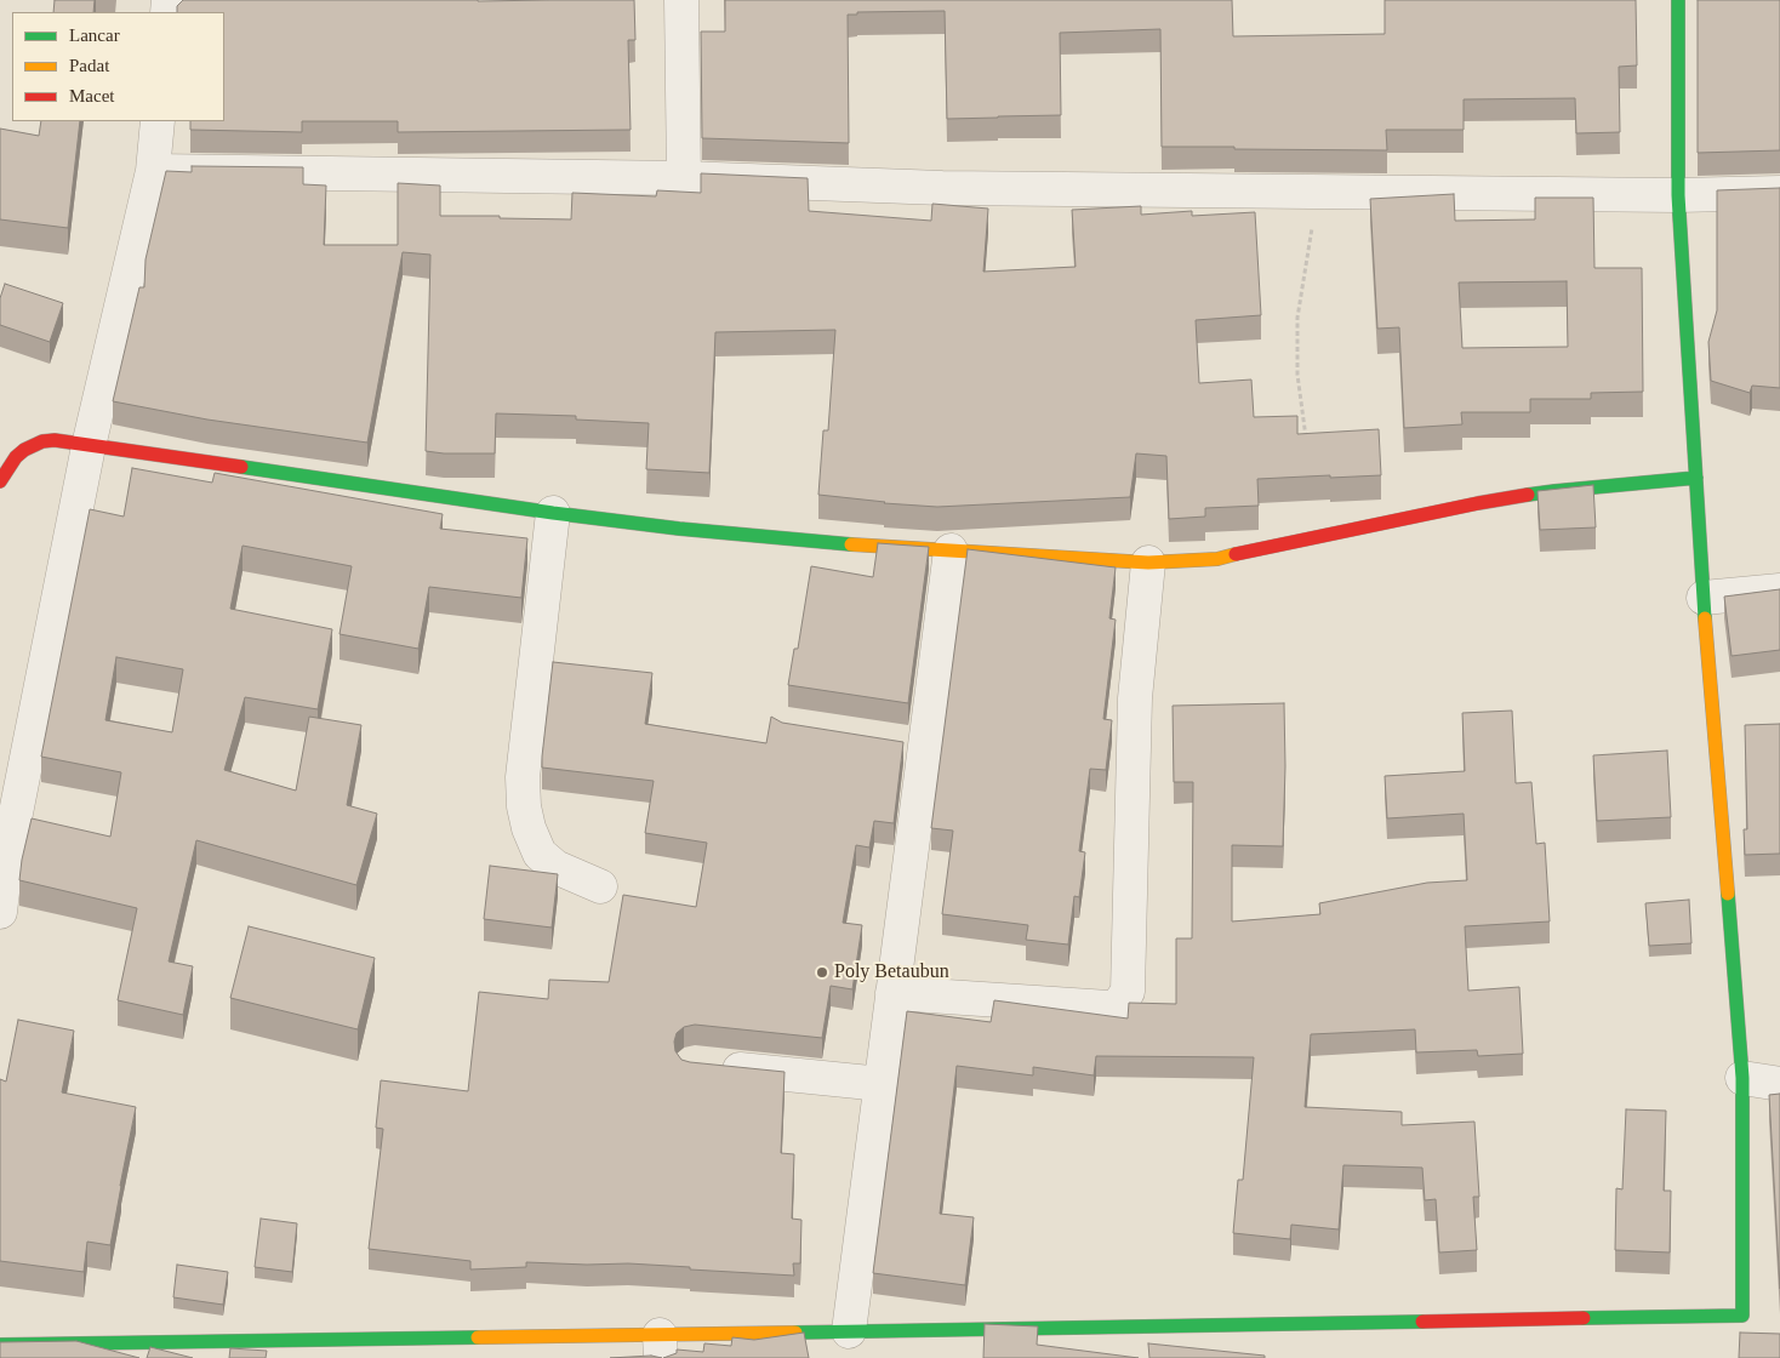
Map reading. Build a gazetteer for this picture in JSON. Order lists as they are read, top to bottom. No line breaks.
{"places":["Poly Betaubun"],"legend":["Lancar","Padat","Macet"]}
